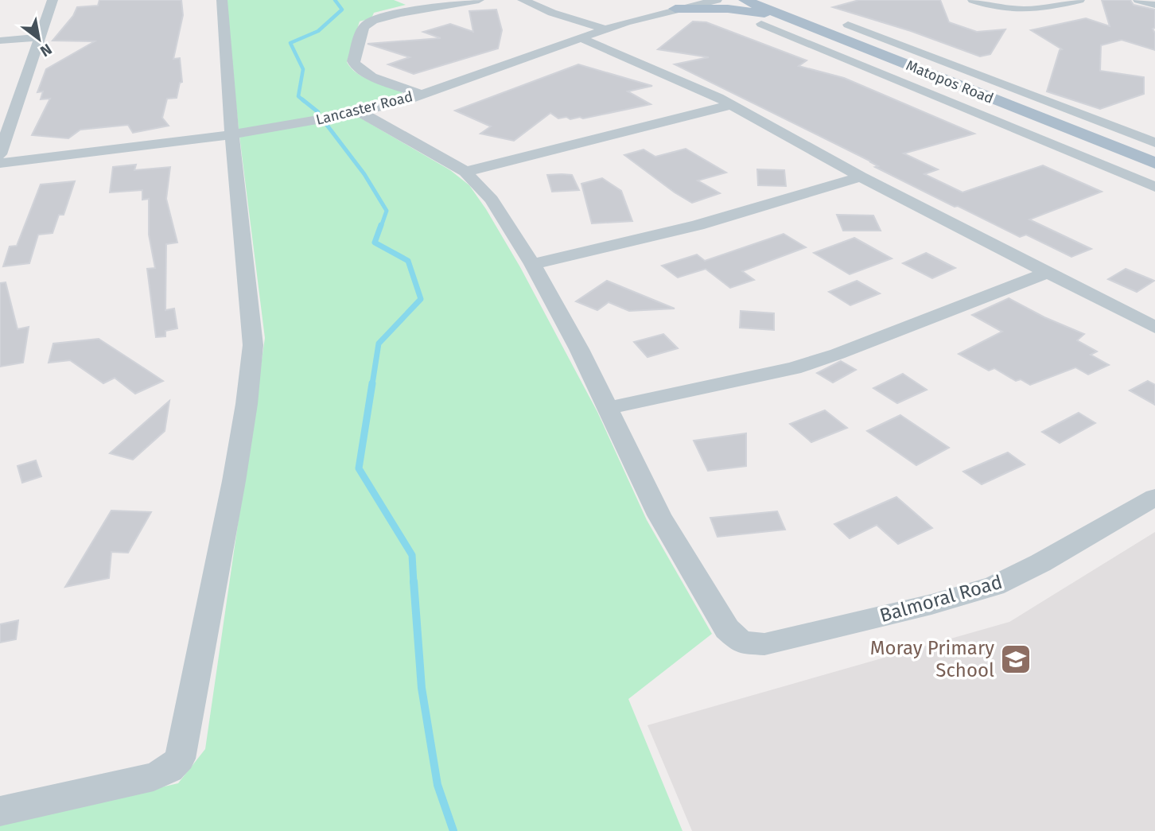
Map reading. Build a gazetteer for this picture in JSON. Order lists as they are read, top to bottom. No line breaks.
{"streets":{"main road":["Matopos Road"],"street":["Lancaster Road","Balmoral Road"]},"places":{"school or university":["Moray Primary School"]},"north":"bottom right"}
